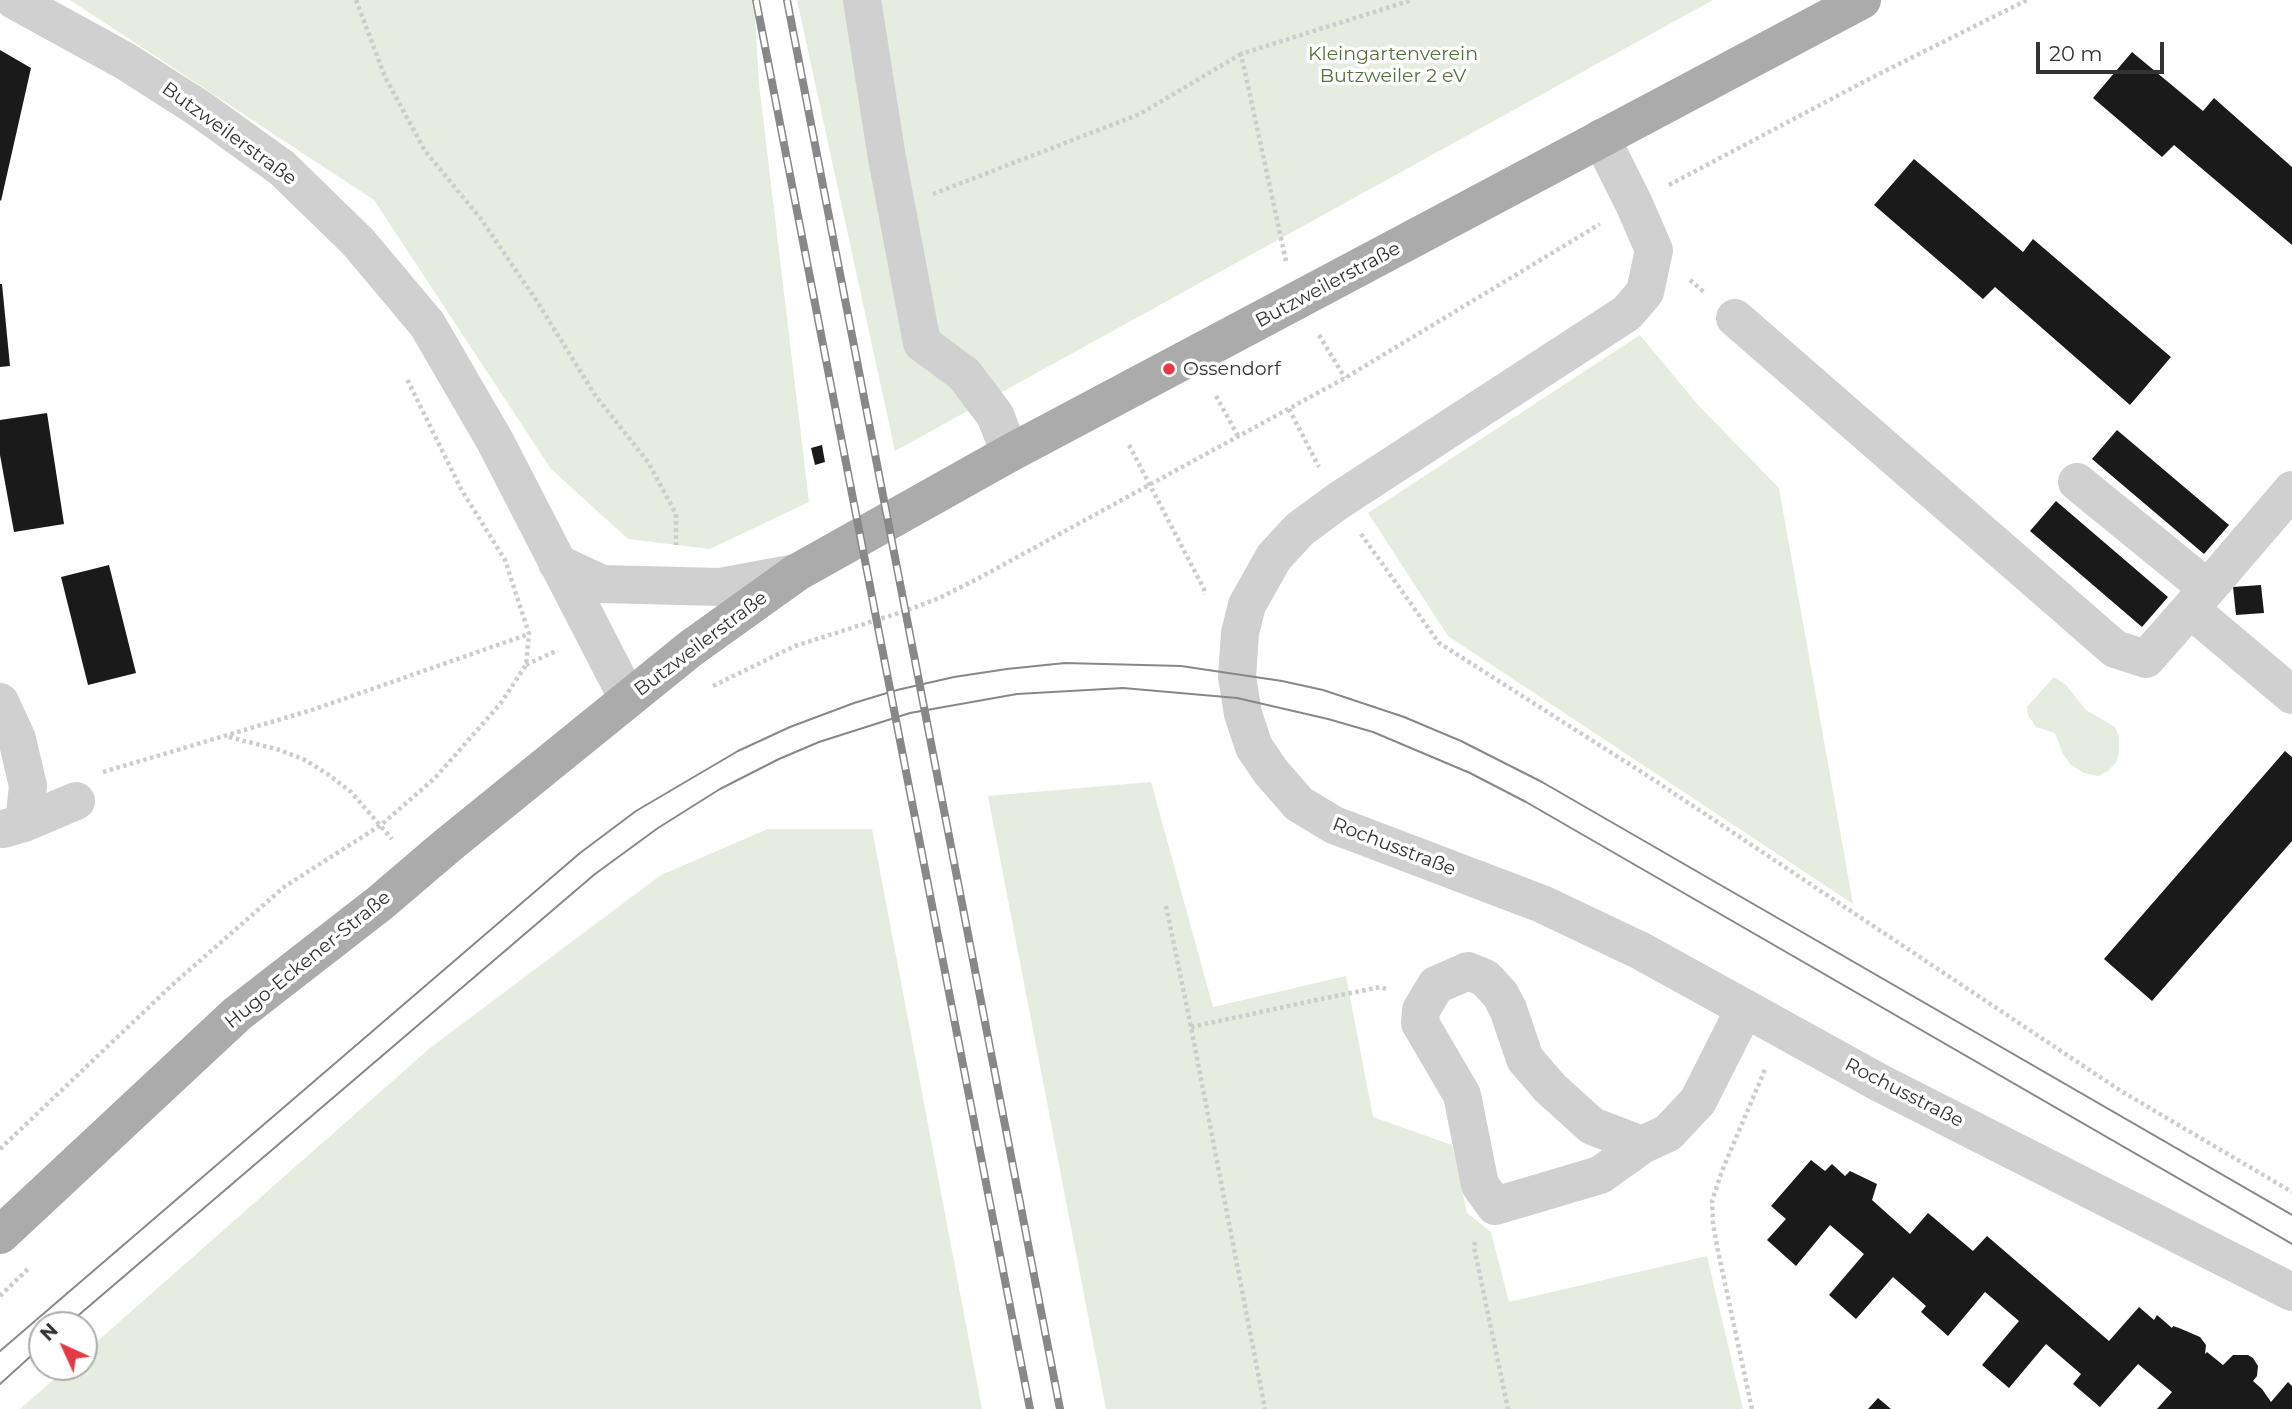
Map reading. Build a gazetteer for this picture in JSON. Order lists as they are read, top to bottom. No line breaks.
{"streets":{"main road":["Butzweilerstraße","Hugo-Eckener-Straße"],"street":["Rochusstraße"]},"crossings":[["Butzweilerstraße","Hugo-Eckener-Straße"]],"parks":["Kleingartenverein Butzweiler 2 eV"],"places":["Ossendorf"],"scale_bar":"20 m","north":"top left"}
